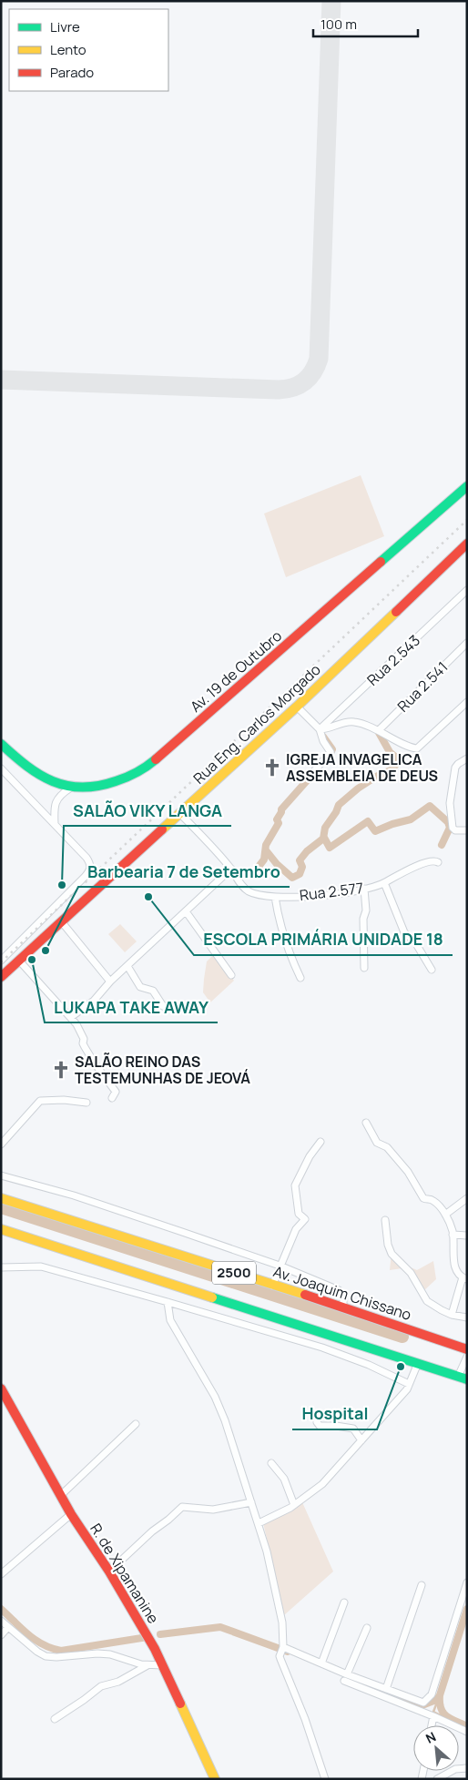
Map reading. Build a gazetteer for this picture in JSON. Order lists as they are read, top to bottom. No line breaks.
{"streets":{"street":["Rua 2.543","Av. 19 de Outubro","Rua 2.541","Rua Eng. Carlos Morgado","Rua 2.577","2500","Av. Joaquim Chissano","R. de Xipamanine"]},"crossings":[["Rua Eng. Carlos Morgado","Rua 2.577"]],"places":{"church":["IGREJA INVAGELICA ASSEMBLEIA DE DEUS","SALÃO REINO DAS TESTEMUNHAS DE JEOVÁ"],"other":["SALÃO VIKY LANGA","ESCOLA PRIMÁRIA UNIDADE 18","Barbearia 7 de Setembro","LUKAPA TAKE AWAY","Hospital"]},"legend":["Livre","Lento","Parado"],"scale_bar":"100 m","north":"top left"}
